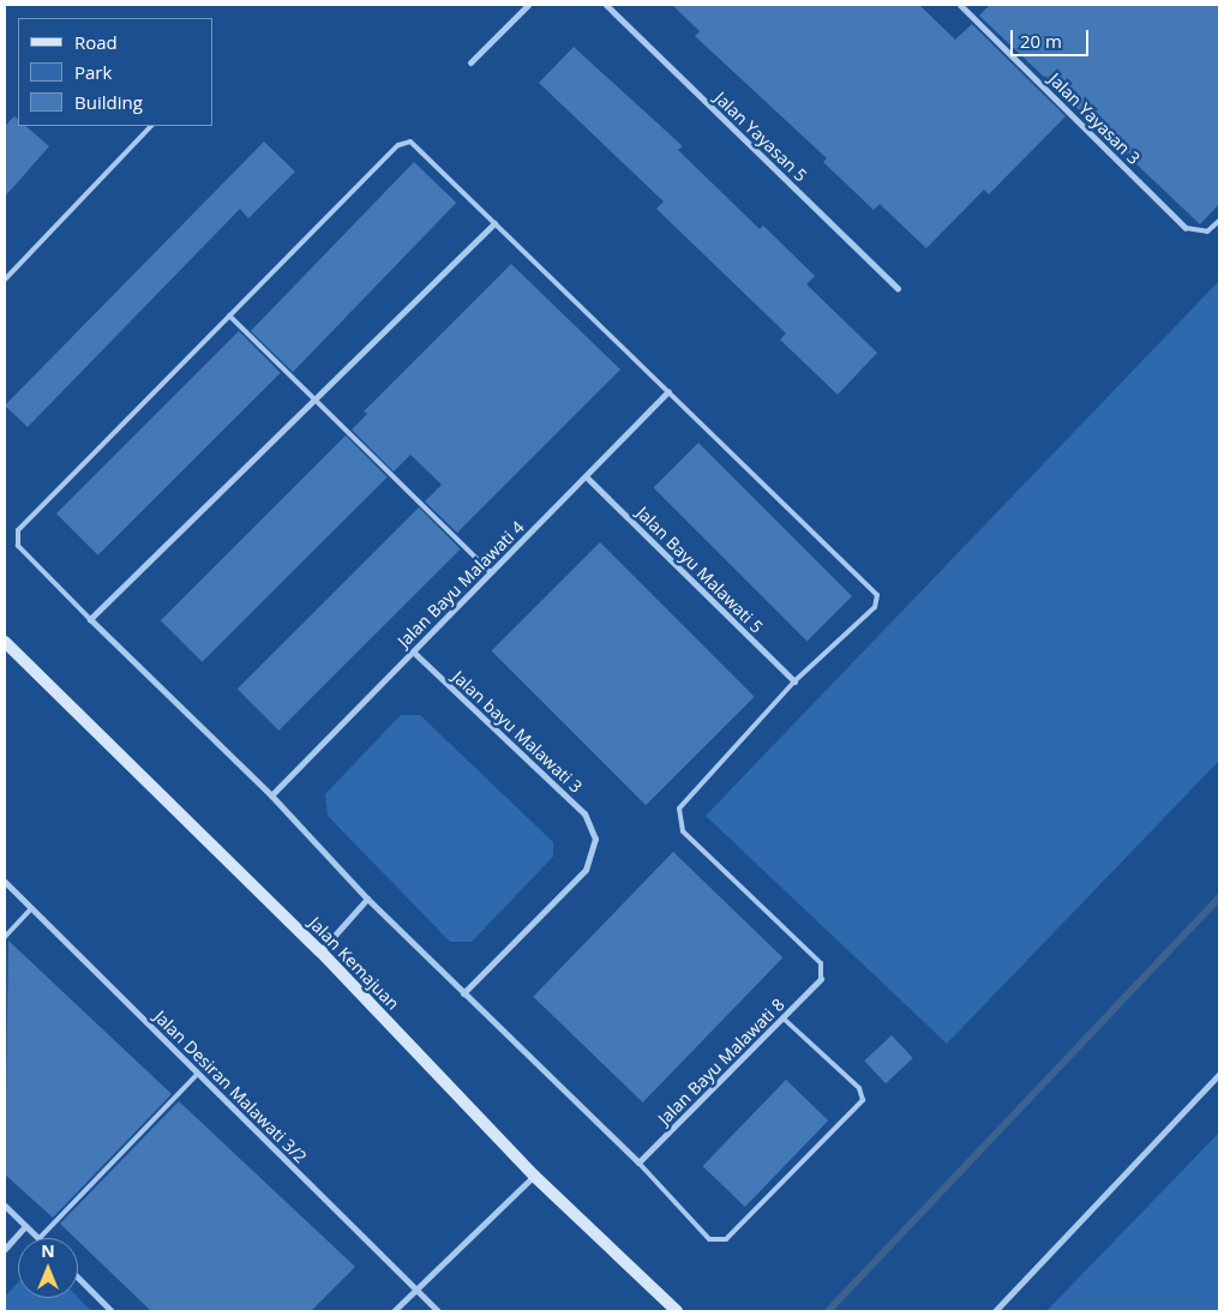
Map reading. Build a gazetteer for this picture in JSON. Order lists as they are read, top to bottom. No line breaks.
{"streets":{"street":["Jalan Yayasan 3","Jalan Yayasan 5","Jalan Bayu Malawati 5","Jalan Bayu Malawati 4","Jalan bayu Malawati 3","Jalan Kemajuan","Jalan Bayu Malawati 8","Jalan Desiran Malawati 3/2"]},"crossings":[["Jalan Bayu Malawati 5","Jalan Bayu Malawati 4"],["Jalan Bayu Malawati 4","Jalan bayu Malawati 3"]],"legend":["Road","Park","Building"],"scale_bar":"20 m","north":"top"}
